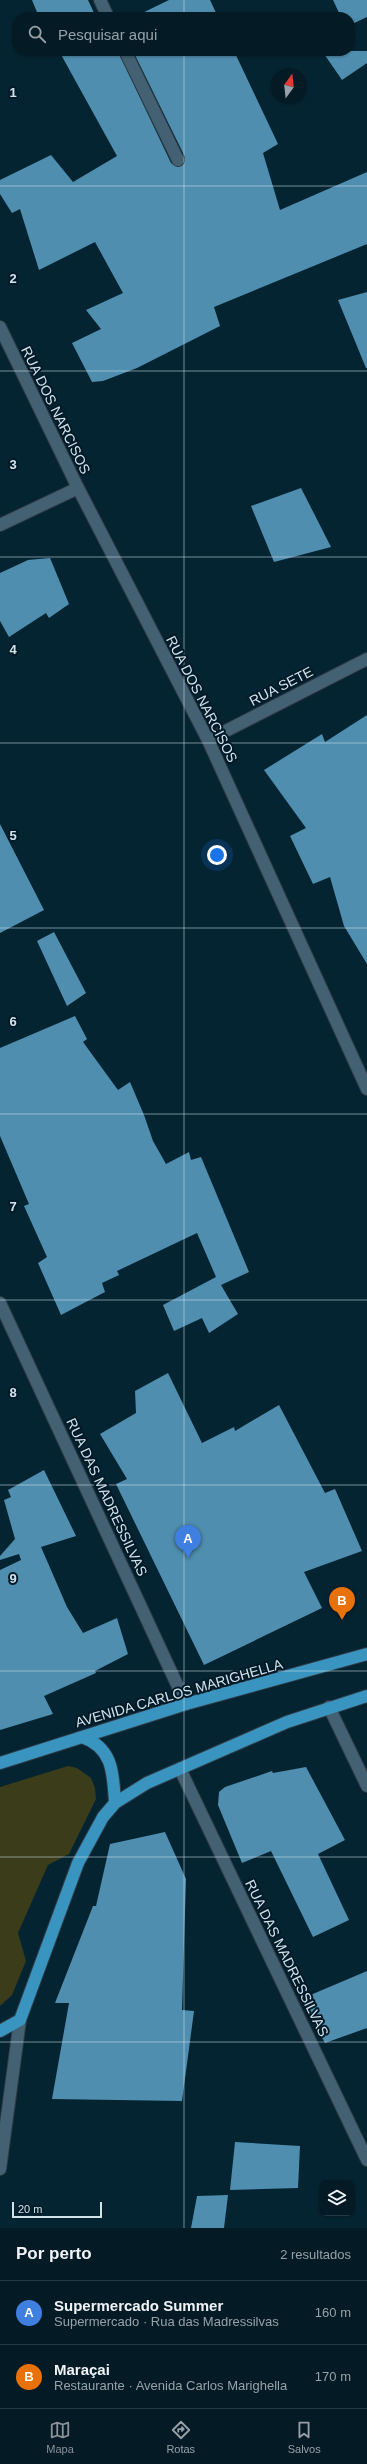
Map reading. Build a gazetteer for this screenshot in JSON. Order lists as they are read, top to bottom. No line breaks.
{"streets":{"main road":["AVENIDA CARLOS MARIGHELLA"],"street":["RUA DOS NARCISOS","RUA SETE","RUA DAS MADRESSILVAS"]},"crossings":[["RUA DOS NARCISOS","RUA SETE"],["RUA DAS MADRESSILVAS","AVENIDA CARLOS MARIGHELLA"]],"scale_bar":"20 m","north":"top","page":{"search":"Pesquisar aqui","pins":["A","B"],"scale":"20 m","heading":["Por perto","2 resultados"],"list":[{"mark":"A","name":"Supermercado Summer","note":"Supermercado · Rua das Madressilvas","value":"160 m"},{"mark":"B","name":"Maraçai","note":"Restaurante · Avenida Carlos Marighella","value":"170 m"}],"nav":["Mapa","Rotas","Salvos"]},"grid":{"rows":["1","2","3","4","5","6","7","8","9"]}}
